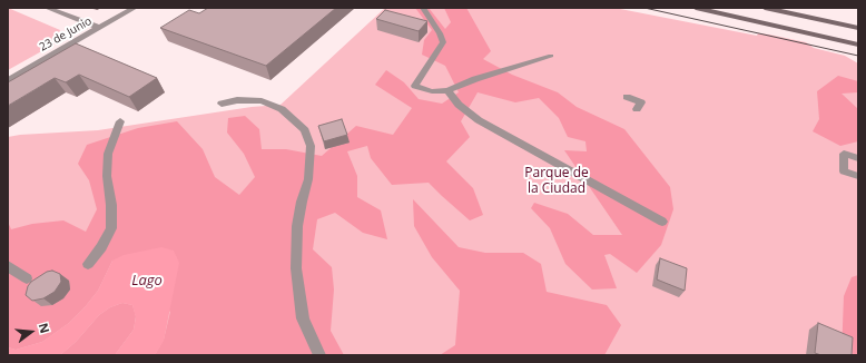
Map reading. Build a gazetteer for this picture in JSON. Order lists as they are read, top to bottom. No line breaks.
{"streets":{"street":["23 de Junio"]},"water":["Lago"],"parks":["Parque de la Ciudad"],"north":"right"}
